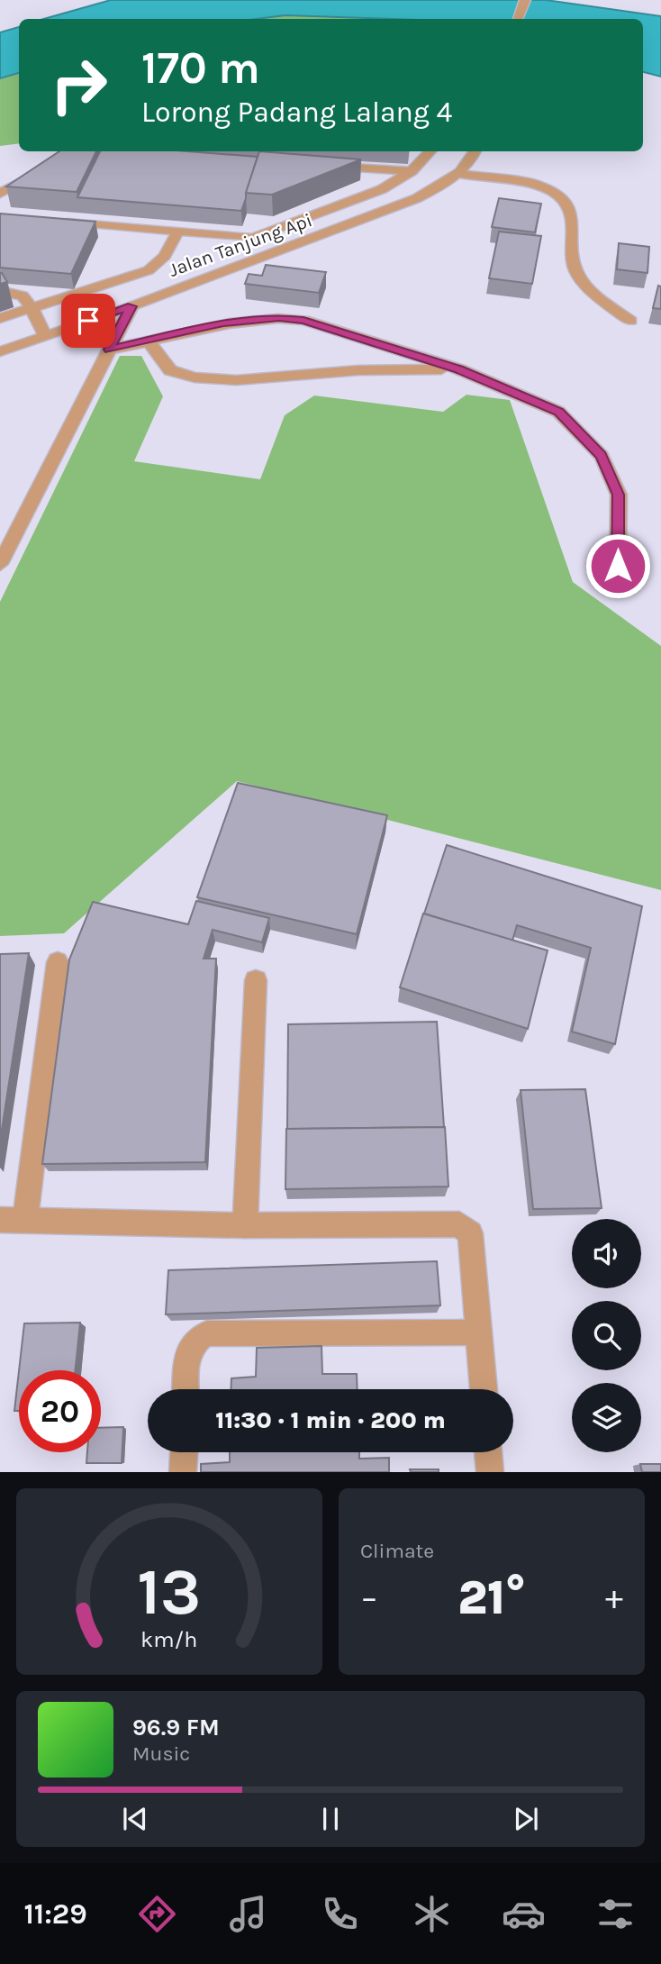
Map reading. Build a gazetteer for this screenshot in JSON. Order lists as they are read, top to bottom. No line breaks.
{"streets":{"street":["Jalan Tanjung Api"]},"page":{"turn":["170 m","Lorong Padang Lalang 4"],"limit":"20","trip":"11:30 · 1 min · 200 m","tile":"Climate","heat":["−","21°","+"],"song":["96.9 FM","Music"],"tabs":"11:29","gauge":["13","km/h"]}}
